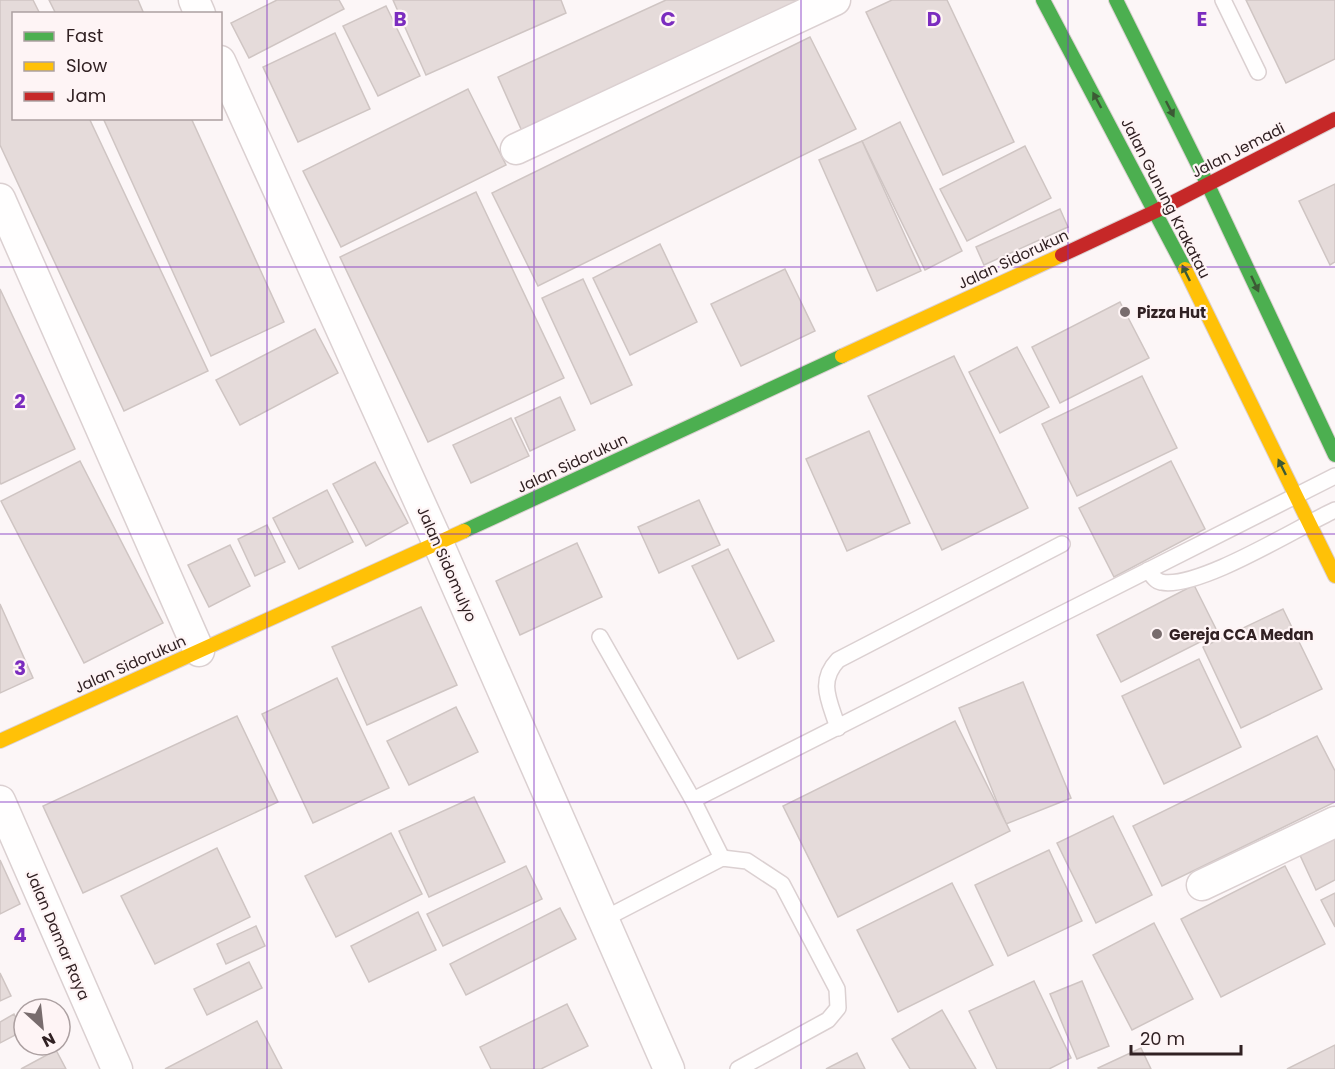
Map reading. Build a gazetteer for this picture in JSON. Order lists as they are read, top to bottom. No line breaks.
{"streets":{"street":["Jalan Jemadi","Jalan Gunung Krakatau","Jalan Sidorukun","Jalan Sidomulyo","Jalan Damar Raya"]},"crossings":[["Jalan Jemadi","Jalan Gunung Krakatau"],["Jalan Jemadi","Jalan Sidorukun"],["Jalan Gunung Krakatau","Jalan Sidorukun"],["Jalan Sidorukun","Jalan Sidomulyo"]],"places":["Pizza Hut","Gereja CCA Medan"],"legend":["Fast","Slow","Jam"],"scale_bar":"20 m","north":"bottom right","grid":{"columns":["B","C","D","E"],"rows":["2","3","4"]}}
